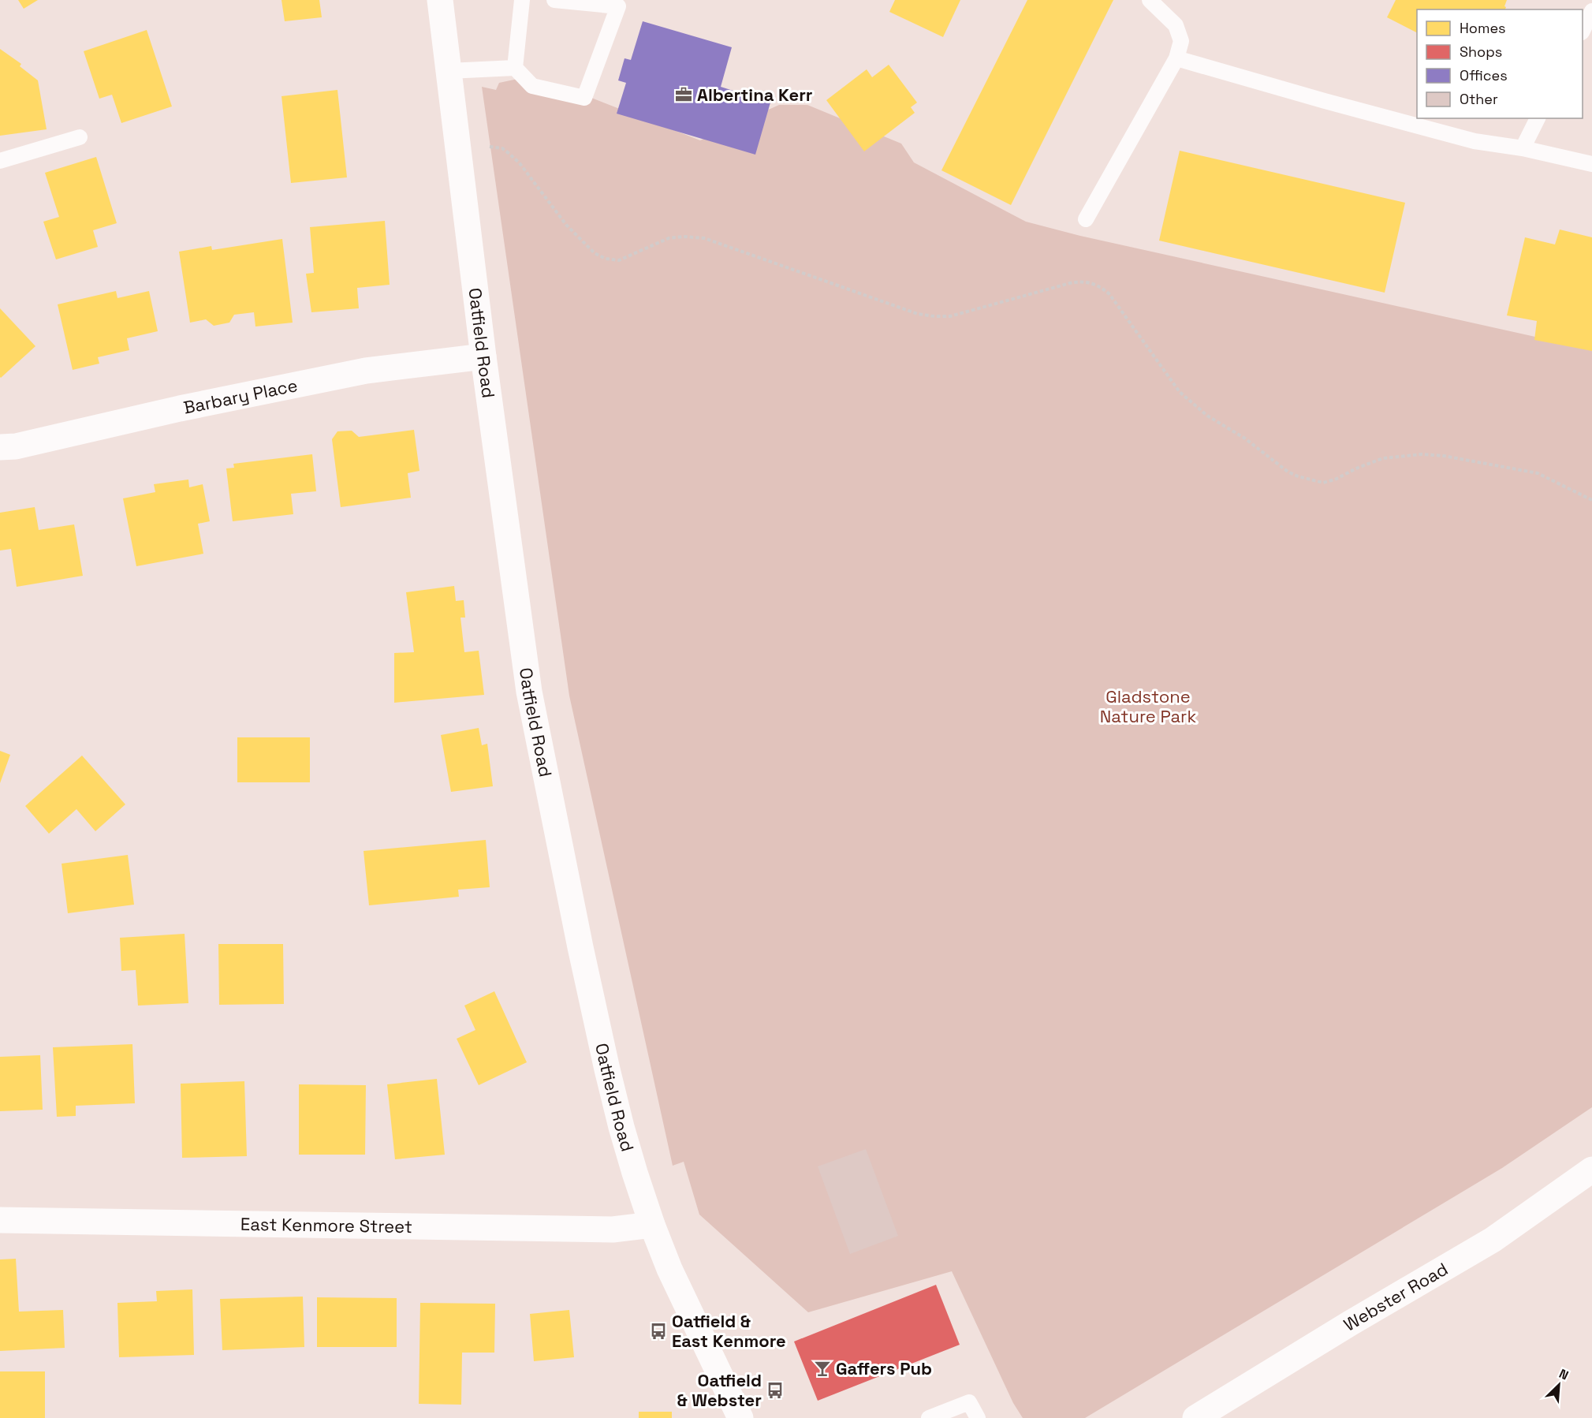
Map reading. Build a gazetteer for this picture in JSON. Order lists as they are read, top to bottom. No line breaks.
{"streets":{"street":["Oatfield Road","Barbary Place","East Kenmore Street","Webster Road"]},"crossings":[["Oatfield Road","Barbary Place"],["Oatfield Road","East Kenmore Street"]],"parks":["Gladstone Nature Park"],"places":{"office":["Albertina Kerr"],"bus stop":["Oatfield & East Kenmore","Oatfield & Webster"],"bar":["Gaffers Pub"]},"legend":["Homes","Shops","Offices","Other"],"north":"top right"}
